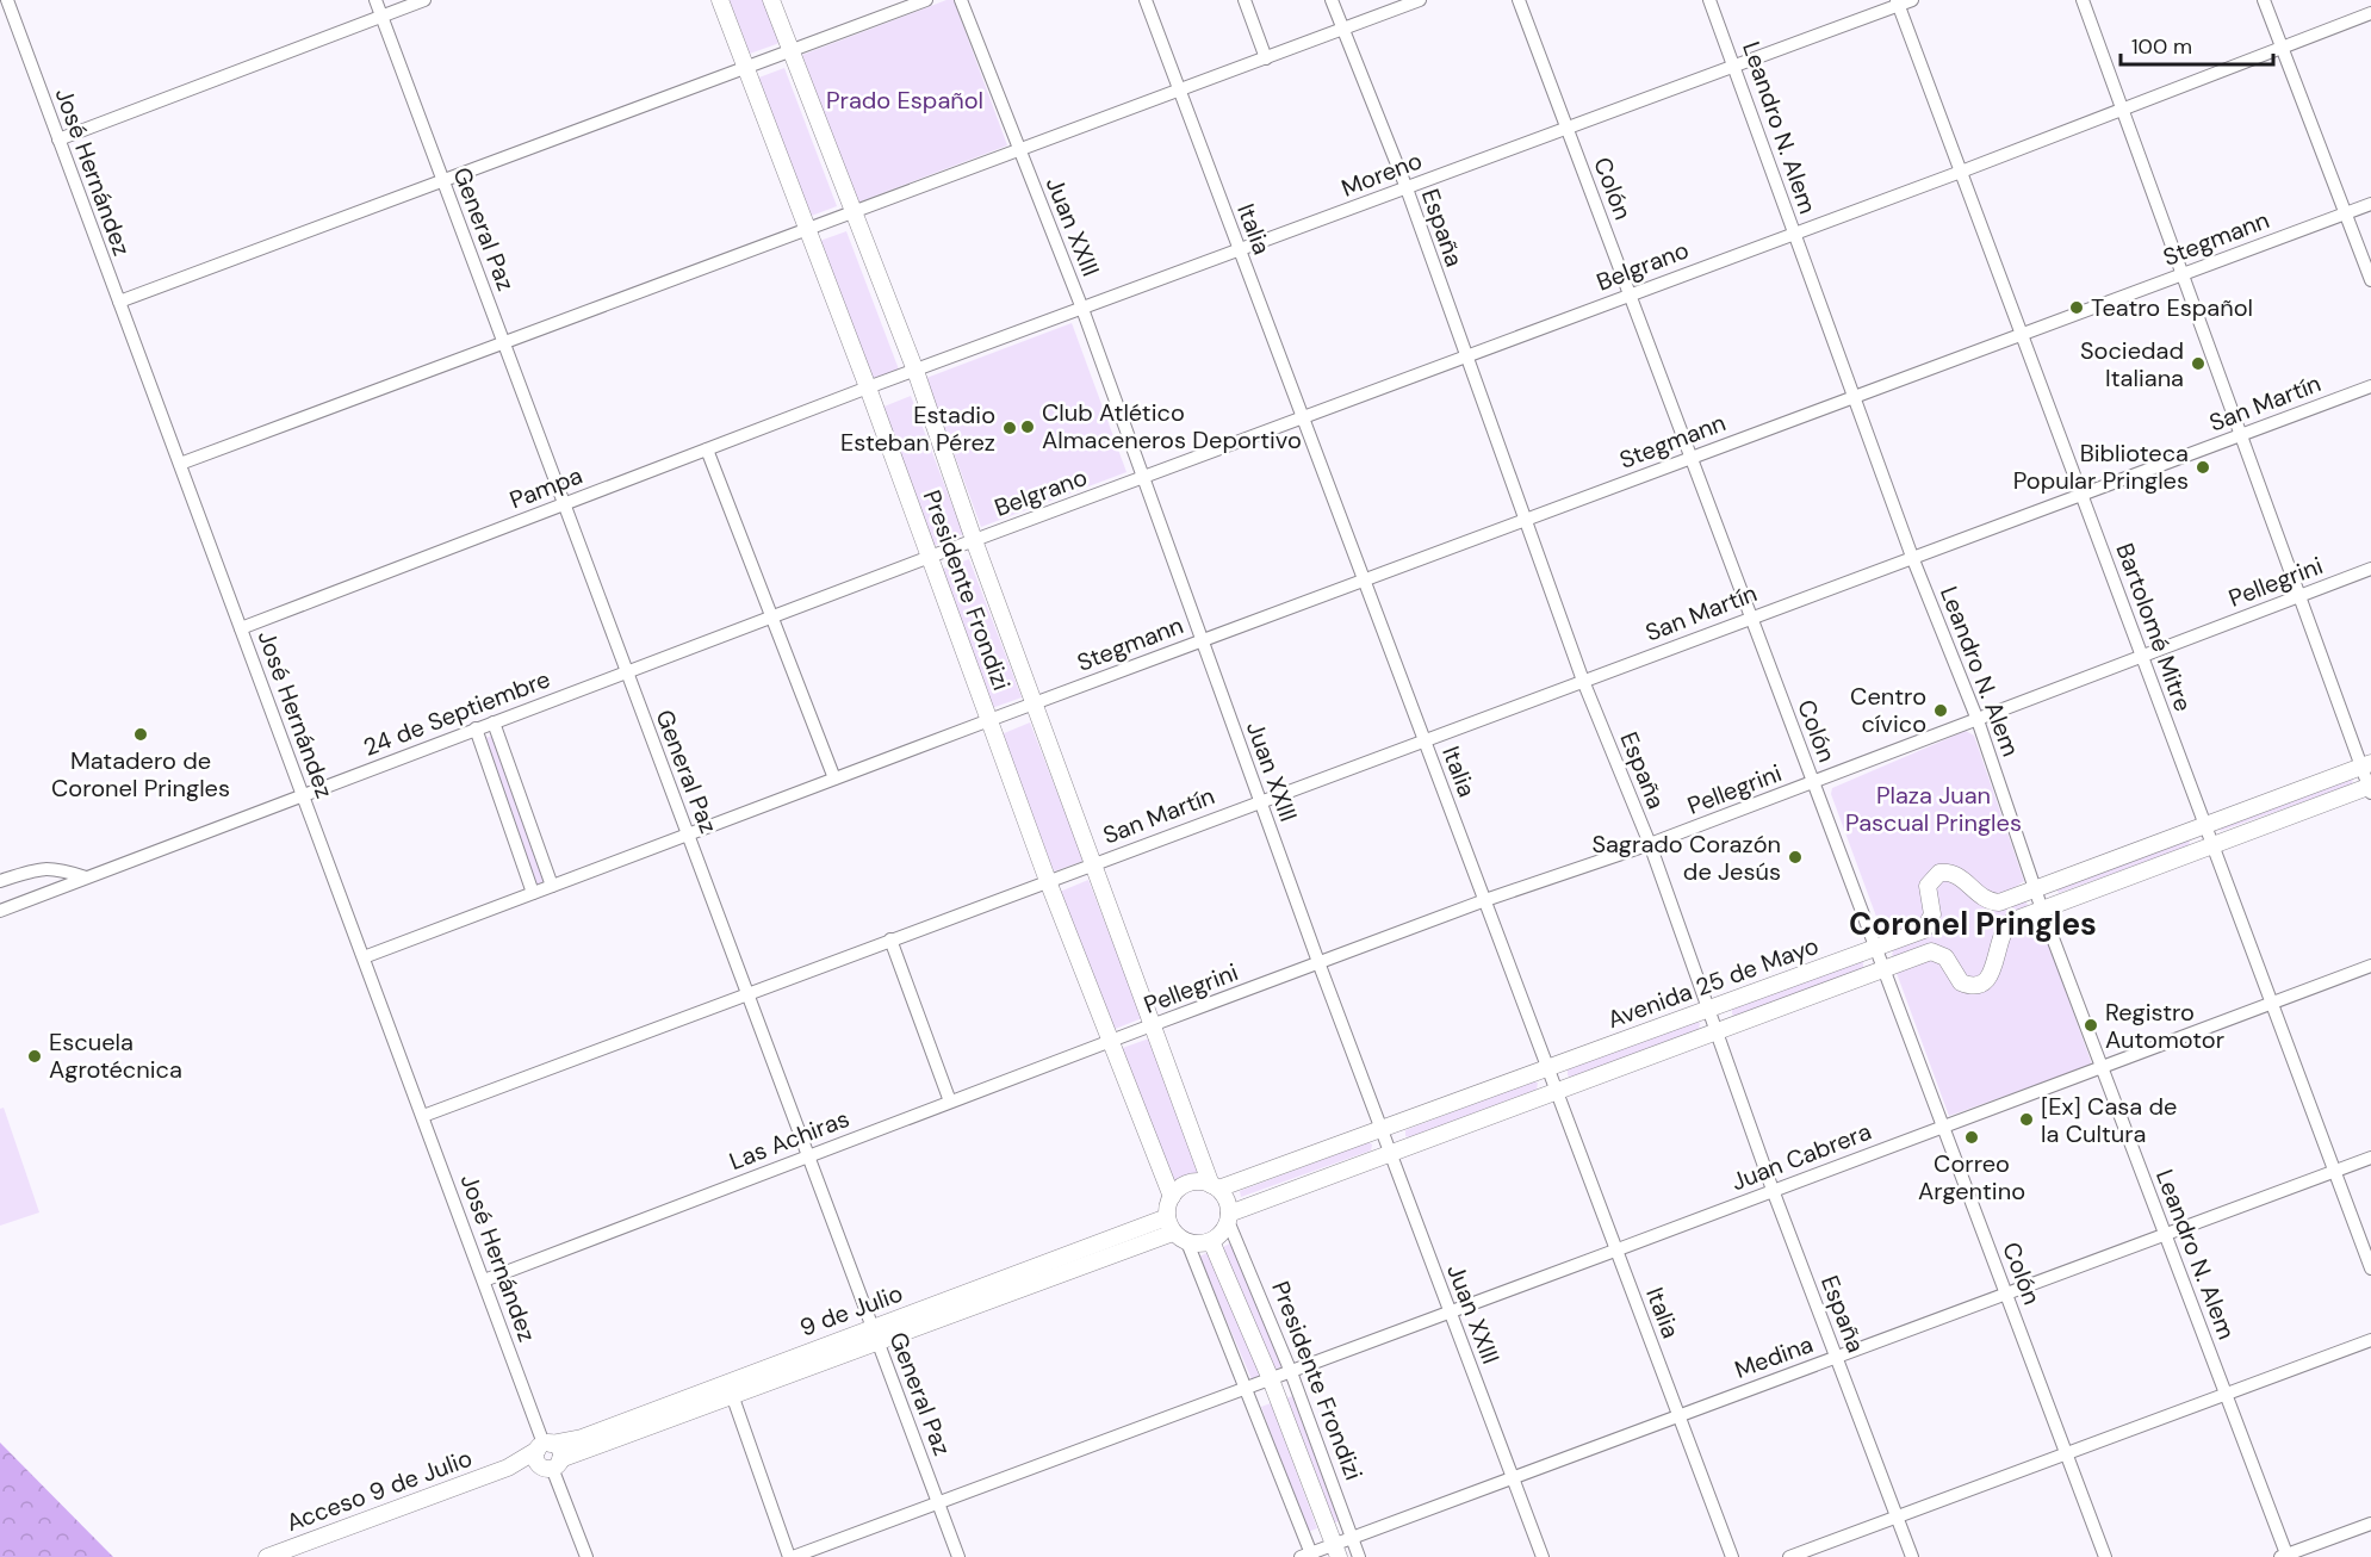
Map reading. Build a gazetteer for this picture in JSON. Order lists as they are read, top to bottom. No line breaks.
{"streets":{"main road":["Presidente Frondizi","Avenida 25 de Mayo","9 de Julio","Acceso 9 de Julio"],"street":["Leandro N. Alem","José Hernández","Moreno","Colón","Juan XXIII","España","General Paz","Italia","Stegmann","Belgrano","San Martín","Pampa","Pellegrini","Bartolomé Mitre","24 de Septiembre","Las Achiras","Juan Cabrera","Medina"]},"crossings":[["Leandro N. Alem","Moreno"],["Leandro N. Alem","Stegmann"],["Leandro N. Alem","Belgrano"],["Leandro N. Alem","San Martín"],["Leandro N. Alem","Pellegrini"],["Leandro N. Alem","Avenida 25 de Mayo"],["Leandro N. Alem","Juan Cabrera"],["Leandro N. Alem","Medina"],["José Hernández","Stegmann"],["José Hernández","San Martín"],["José Hernández","Pampa"],["José Hernández","24 de Septiembre"],["José Hernández","Las Achiras"],["José Hernández","9 de Julio"],["José Hernández","Acceso 9 de Julio"],["Moreno","Colón"],["Moreno","Juan XXIII"],["Moreno","España"],["Moreno","Italia"],["Moreno","Pampa"],["Moreno","Presidente Frondizi"],["Moreno","Bartolomé Mitre"],["Colón","Stegmann"],["Colón","Belgrano"],["Colón","San Martín"],["Colón","Pellegrini"],["Colón","Avenida 25 de Mayo"],["Colón","Juan Cabrera"],["Colón","Medina"],["Juan XXIII","Stegmann"],["Juan XXIII","Belgrano"],["Juan XXIII","San Martín"],["Juan XXIII","Pellegrini"],["Juan XXIII","Avenida 25 de Mayo"],["Juan XXIII","Juan Cabrera"],["Juan XXIII","Medina"],["España","Stegmann"],["España","Belgrano"],["España","San Martín"],["España","Pellegrini"],["España","Avenida 25 de Mayo"],["España","Juan Cabrera"],["España","Medina"],["General Paz","Stegmann"],["General Paz","San Martín"],["General Paz","Pampa"],["General Paz","24 de Septiembre"],["General Paz","Las Achiras"],["General Paz","Juan Cabrera"],["General Paz","9 de Julio"],["Italia","Stegmann"],["Italia","Belgrano"],["Italia","San Martín"],["Italia","Pellegrini"],["Italia","Avenida 25 de Mayo"],["Italia","Juan Cabrera"],["Italia","Medina"],["Stegmann","Presidente Frondizi"],["Stegmann","Bartolomé Mitre"],["Belgrano","Presidente Frondizi"],["Belgrano","Bartolomé Mitre"],["Belgrano","24 de Septiembre"],["San Martín","Presidente Frondizi"],["San Martín","Bartolomé Mitre"],["Pampa","Presidente Frondizi"],["Pellegrini","Presidente Frondizi"],["Pellegrini","Bartolomé Mitre"],["Pellegrini","Las Achiras"],["Presidente Frondizi","24 de Septiembre"],["Presidente Frondizi","Avenida 25 de Mayo"],["Presidente Frondizi","Las Achiras"],["Presidente Frondizi","Juan Cabrera"],["Presidente Frondizi","9 de Julio"],["Presidente Frondizi","Medina"],["Bartolomé Mitre","Avenida 25 de Mayo"],["Bartolomé Mitre","Juan Cabrera"],["Bartolomé Mitre","Medina"],["Avenida 25 de Mayo","9 de Julio"],["9 de Julio","Acceso 9 de Julio"]],"districts":["Coronel Pringles"],"parks":["Prado Español","Plaza Juan Pascual Pringles"],"places":["Teatro Español","Sociedad Italiana","Club Atlético Almaceneros Deportivo","Estadio Esteban Pérez","Biblioteca Popular Pringles","Centro cívico","Matadero de Coronel Pringles","Sagrado Corazón de Jesús","Registro Automotor","Escuela Agrotécnica","[Ex] Casa de la Cultura","Correo Argentino"],"scale_bar":"100 m"}
